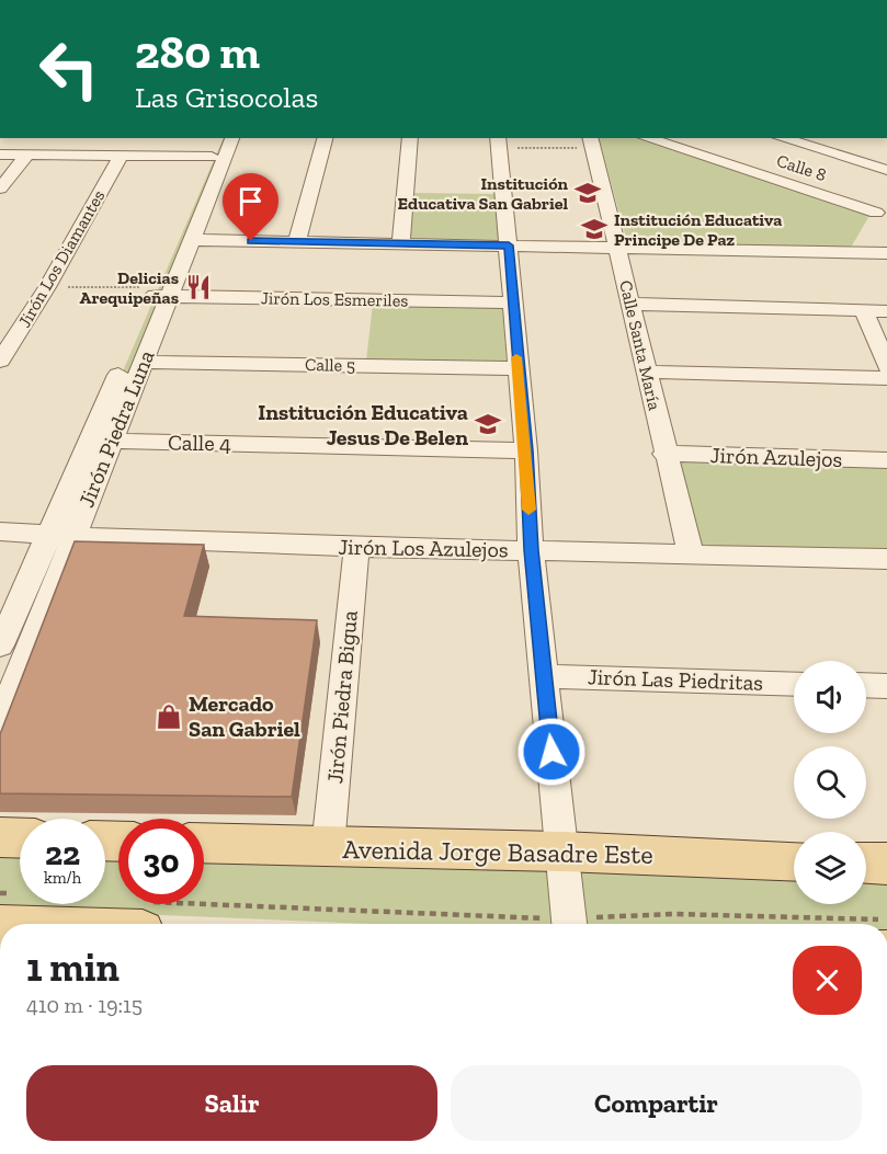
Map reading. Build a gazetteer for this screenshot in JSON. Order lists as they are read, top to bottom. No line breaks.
{"streets":{"main road":["Avenida Jorge Basadre Este"],"street":["Calle 8","Jirón Los Diamantes","Jirón Los Esmeriles","Calle Santa María","Calle 5","Jirón Piedra Luna","Calle 4","Jirón Azulejos","Jirón Los Azulejos","Jirón Las Piedritas","Jirón Piedra Bigua"]},"crossings":[["Jirón Los Esmeriles","Jirón Piedra Luna"],["Calle Santa María","Jirón Azulejos"],["Calle Santa María","Jirón Los Azulejos"],["Calle 5","Jirón Piedra Luna"],["Jirón Piedra Luna","Calle 4"],["Jirón Piedra Luna","Jirón Los Azulejos"],["Jirón Los Azulejos","Jirón Piedra Bigua"],["Jirón Piedra Bigua","Avenida Jorge Basadre Este"]],"places":{"school or university":["Institución Educativa San Gabriel","Institución Educativa Principe De Paz","Institución Educativa Jesus De Belen"],"restaurant":["Delicias Arequipeñas"],"shop":["Mercado San Gabriel"]},"page":{"turn":["280 m","Las Grisocolas"],"speed":"22 km/h","limit":"30","heading":["1 min","410 m · 19:15"],"buttons":["Salir","Compartir"]}}
